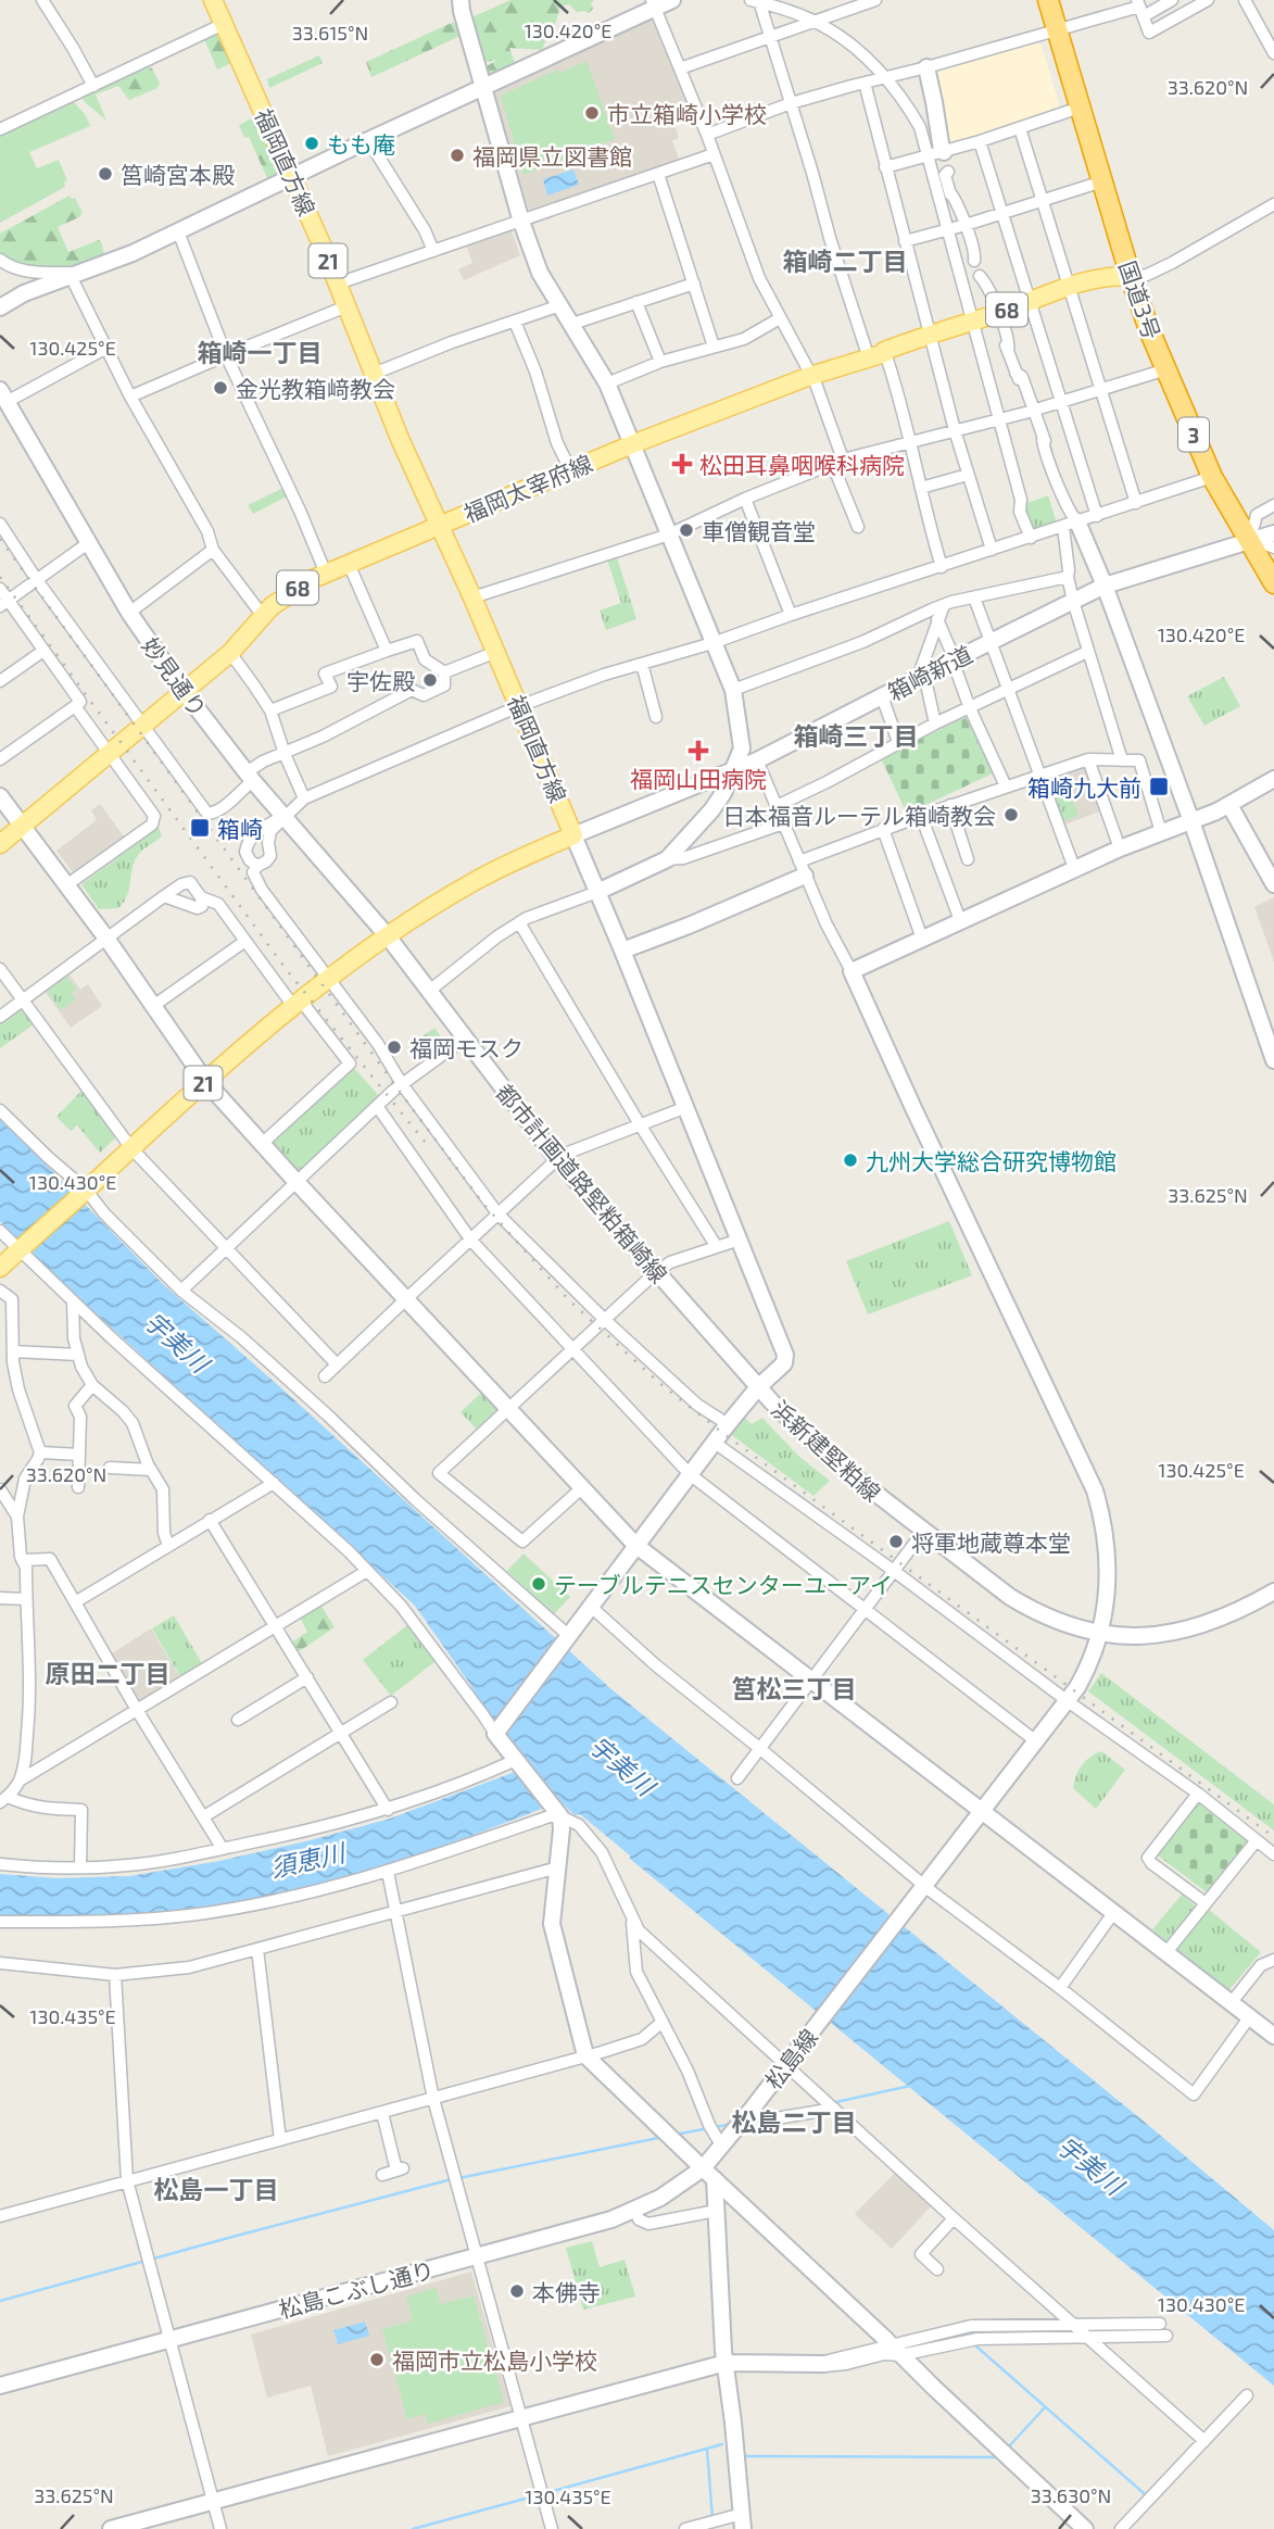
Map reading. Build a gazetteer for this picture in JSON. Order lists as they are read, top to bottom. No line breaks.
{"streets":{"highway":["国道3号","3"],"main road":["福岡直方線","21","68","福岡太宰府線"],"street":["箱崎新道","妙見通り","都市計画道路堅粕箱崎線","浜新建堅粕線","松島線","松島こぶし通り"]},"crossings":[["福岡直方線","21"],["福岡直方線","福岡太宰府線"],["福岡直方線","箱崎新道"],["福岡直方線","浜新建堅粕線"],["21","箱崎新道"],["21","妙見通り"],["21","都市計画道路堅粕箱崎線"],["21","浜新建堅粕線"],["国道3号","福岡太宰府線"],["国道3号","箱崎新道"],["福岡太宰府線","妙見通り"],["箱崎新道","浜新建堅粕線"],["妙見通り","都市計画道路堅粕箱崎線"],["都市計画道路堅粕箱崎線","浜新建堅粕線"],["浜新建堅粕線","松島線"],["松島線","松島こぶし通り"]],"districts":["箱崎二丁目","箱崎一丁目","箱崎三丁目","原田二丁目","筥松三丁目","松島二丁目","松島一丁目"],"water":["宇美川","須恵川"],"places":{"other":["市立箱崎小学校","もも庵","福岡県立図書館","筥崎宮本殿","金光教箱﨑教会","車僧観音堂","宇佐殿","日本福音ルーテル箱崎教会","福岡モスク","九州大学総合研究博物館","将軍地蔵尊本堂","テーブルテニスセンターユーアイ","本佛寺","福岡市立松島小学校"],"health":["松田耳鼻咽喉科病院","福岡山田病院"],"transit":["箱崎九大前","箱崎"]},"coordinates":["130.420°E","33.615°N","33.620°N","130.425°E","130.430°E","33.625°N","130.435°E","33.630°N"]}
